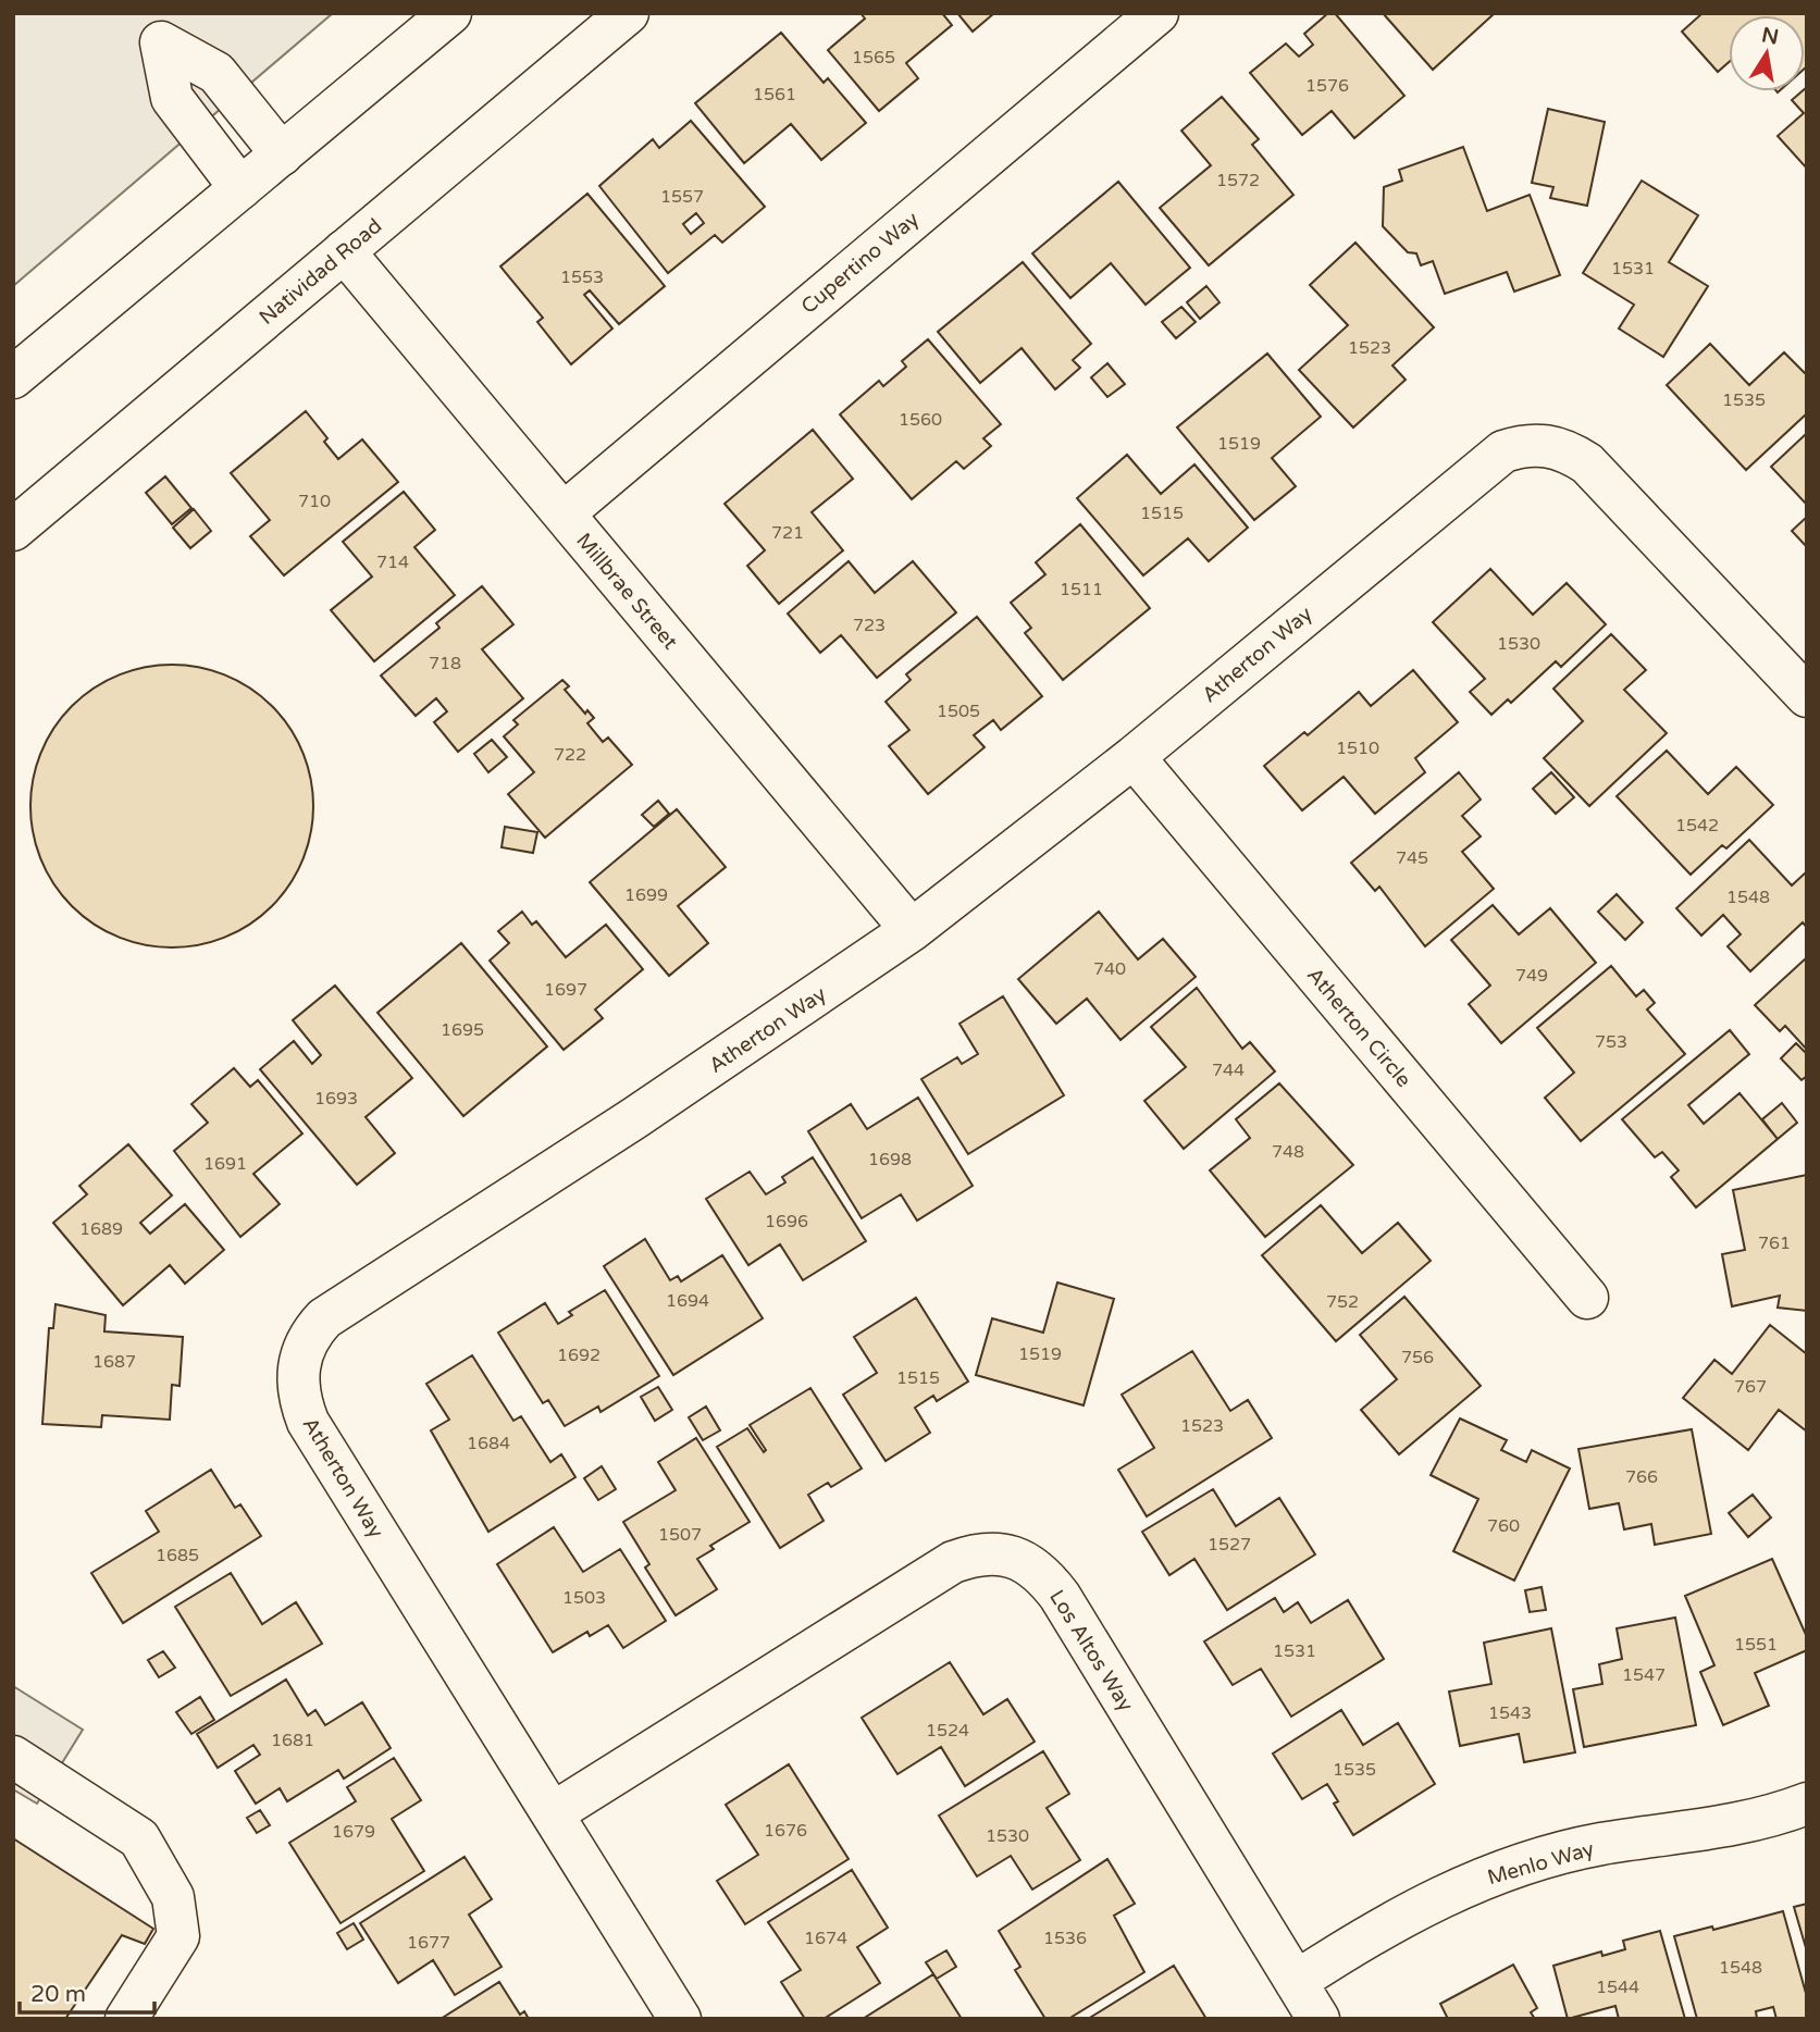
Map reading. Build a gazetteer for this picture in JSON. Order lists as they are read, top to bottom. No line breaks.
{"streets":{"street":["Cupertino Way","Natividad Road","Millbrae Street","Atherton Way","Atherton Circle","Los Altos Way","Menlo Way"]},"crossings":[["Cupertino Way","Millbrae Street"],["Natividad Road","Millbrae Street"],["Millbrae Street","Atherton Way"],["Atherton Way","Atherton Circle"],["Atherton Way","Los Altos Way"],["Los Altos Way","Menlo Way"]],"house_numbers":["1565","1576","1561","1572","1557","1531","1553","1523","1535","1560","1519","710","1515","721","714","1511","723","1530","718","1505","1510","722","1542","745","1699","1548","740","749","1697","1695","753","744","1693","748","1698","1691","1696","1689","761","1694","752","1519","1692","756","1687","1515","767","1523","1684","766","760","1507","1527","1685","1503","1551","1531","1547","1543","1524","1681","1535","1676","1679","1530","1674","1536","1677","1548","1544"],"scale_bar":"20 m","north":"top"}
